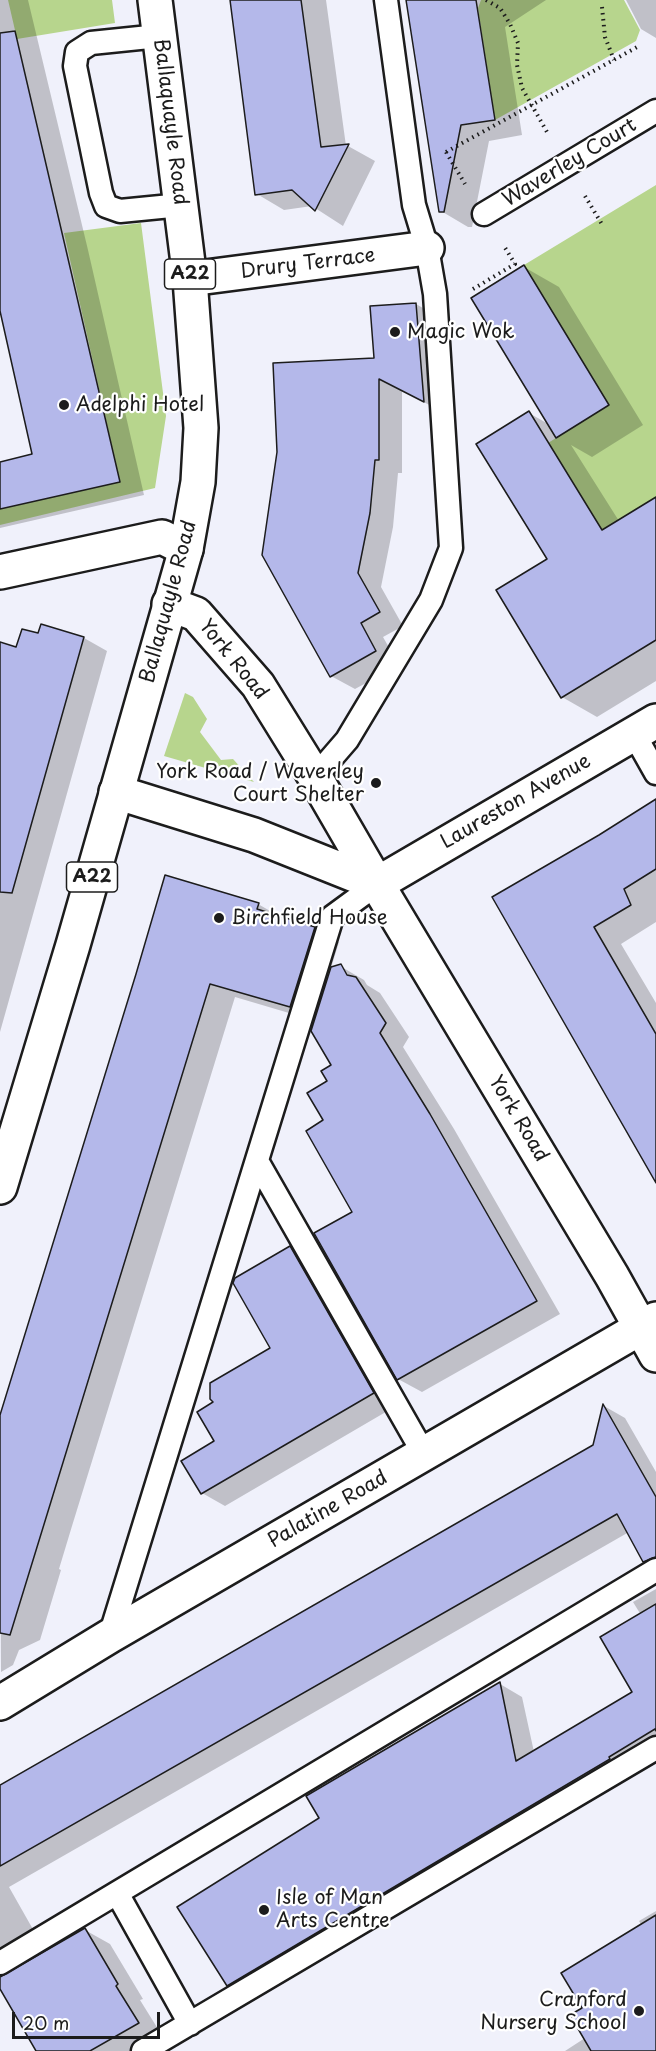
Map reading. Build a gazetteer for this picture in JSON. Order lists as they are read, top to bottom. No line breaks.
{"streets":{"main road":["Ballaquayle Road","Drury Terrace","A22","York Road","Laureston Avenue","Palatine Road"],"lane":["Waverley Court"]},"crossings":[["Ballaquayle Road","Drury Terrace"],["Ballaquayle Road","York Road"],["York Road","Laureston Avenue"],["York Road","Palatine Road"]],"places":["Magic Wok","Adelphi Hotel","York Road / Waverley Court Shelter","Birchfield House","Isle of Man Arts Centre","Cranford Nursery School"],"scale_bar":"20 m"}
